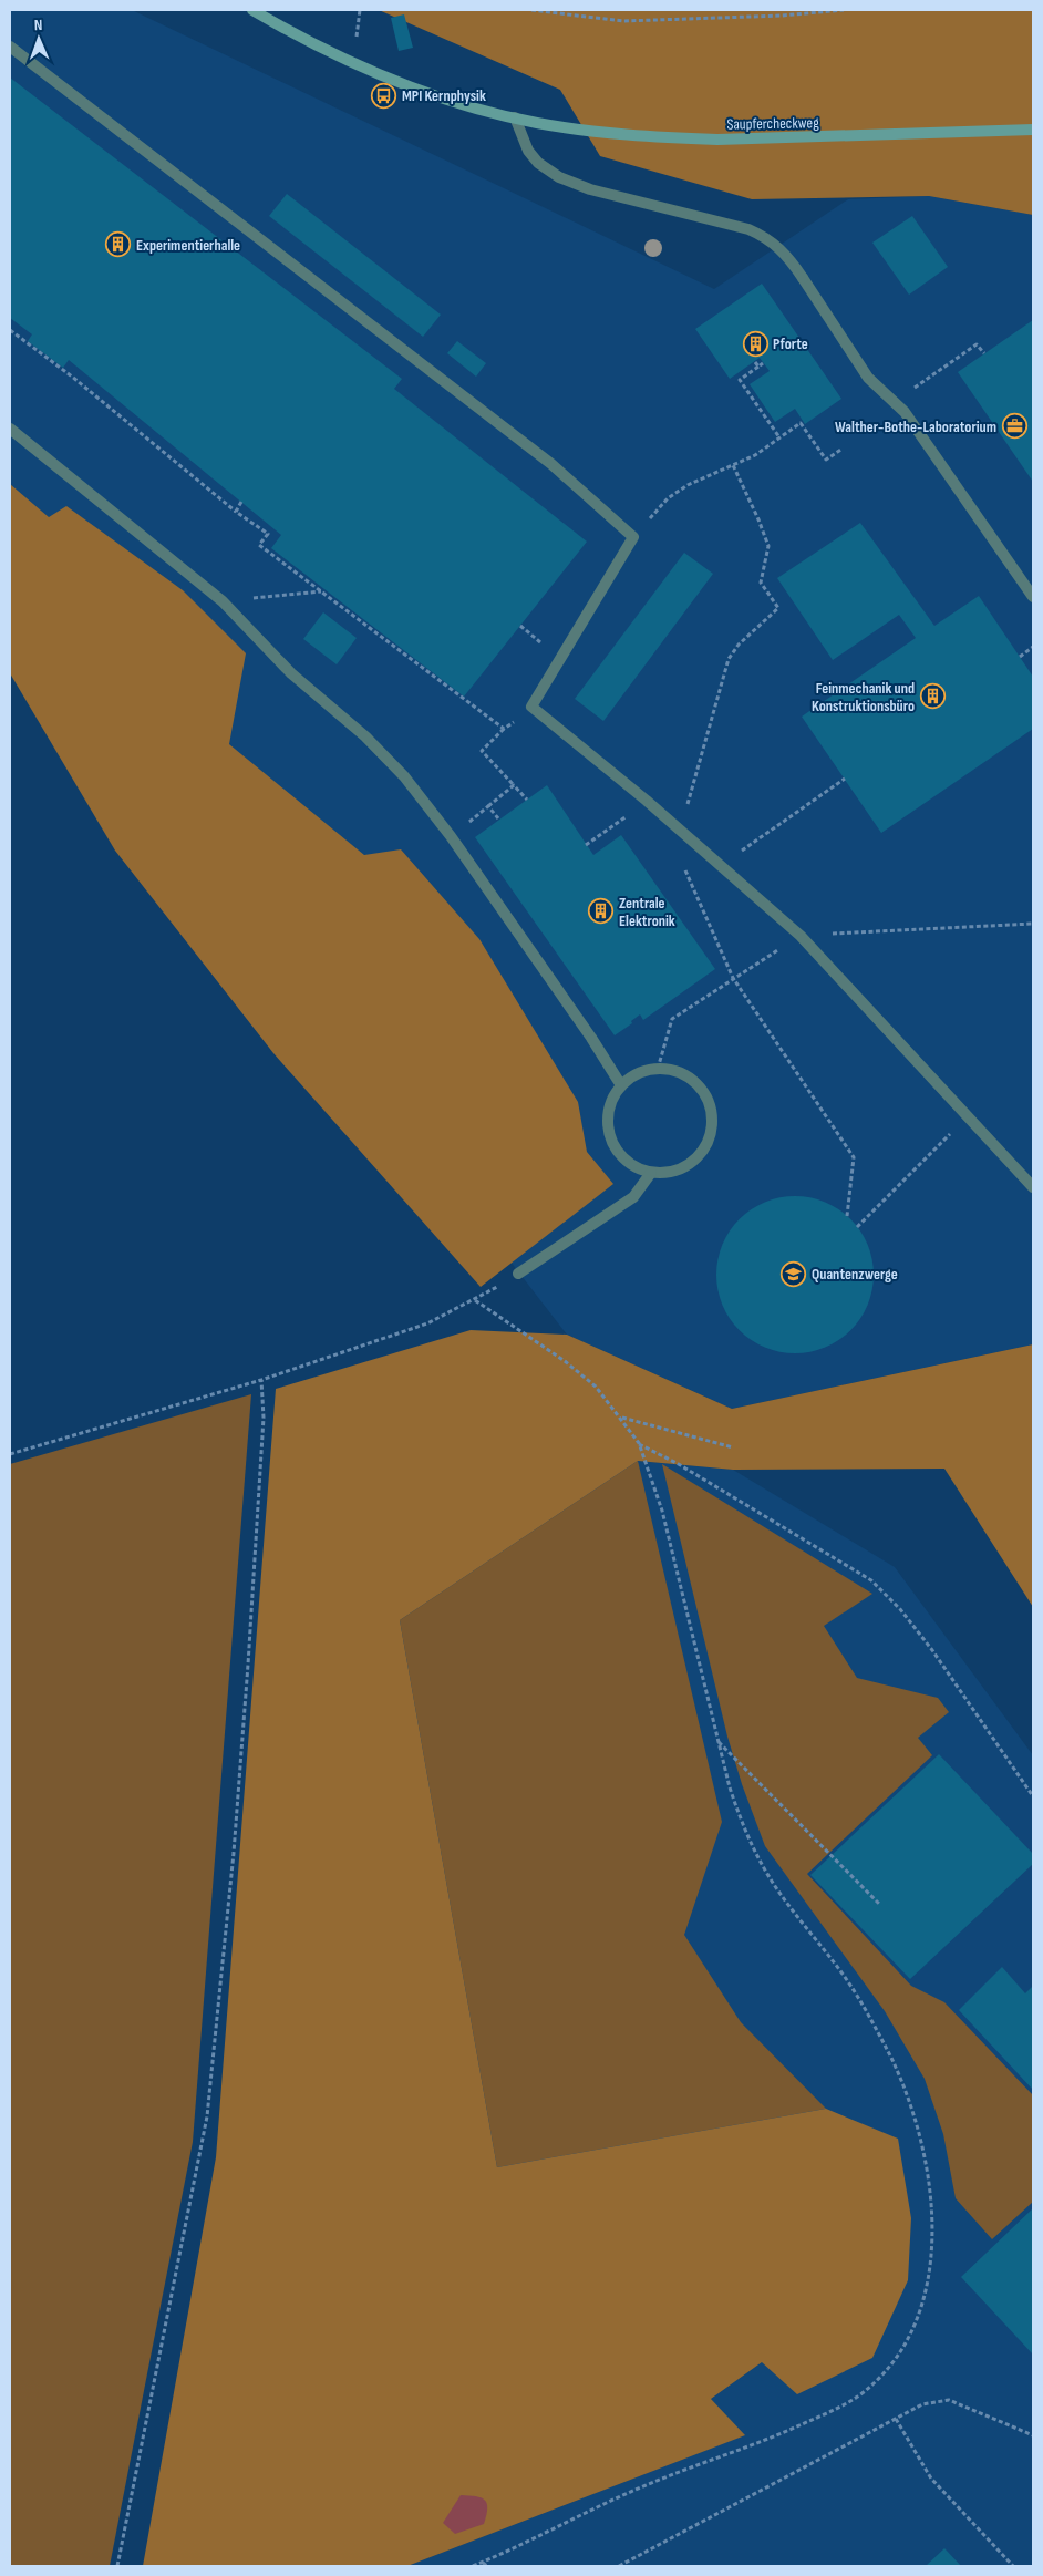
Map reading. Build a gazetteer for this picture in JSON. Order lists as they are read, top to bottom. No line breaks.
{"streets":{"street":["Saupfercheckweg"]},"places":{"bus stop":["MPI Kernphysik"],"building":["Experimentierhalle","Pforte","Feinmechanik und Konstruktionsbüro","Zentrale Elektronik"],"office":["Walther-Bothe-Laboratorium"],"school or university":["Quantenzwerge"]},"north":"top"}
